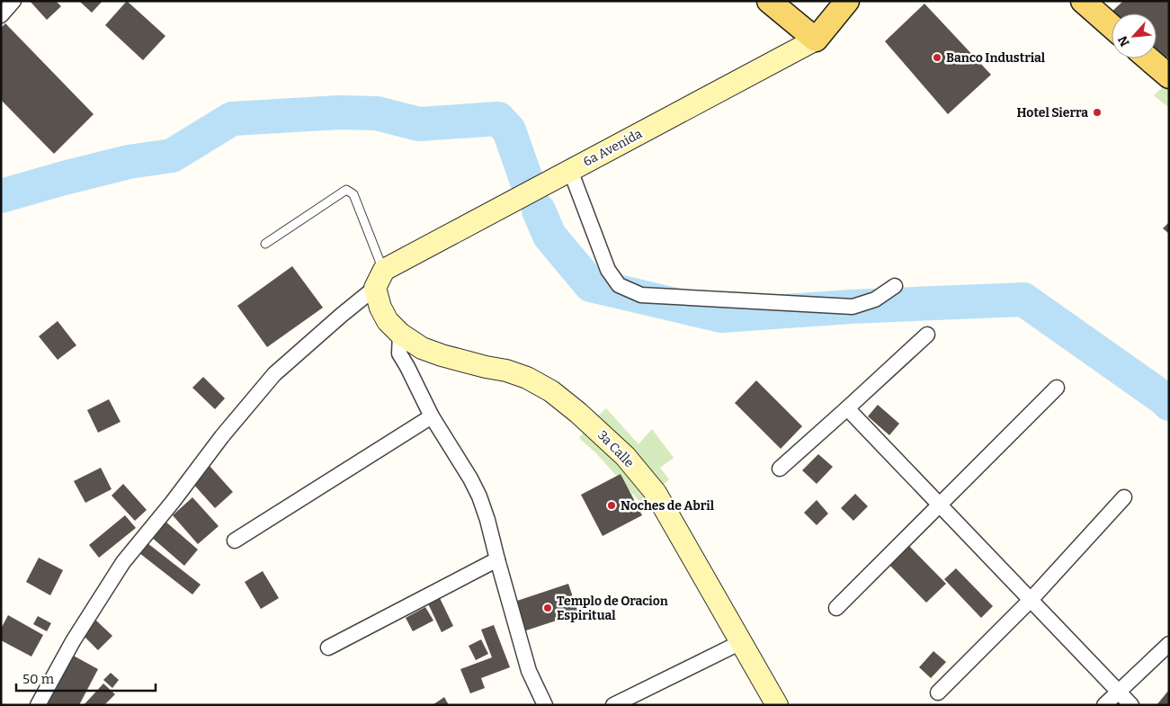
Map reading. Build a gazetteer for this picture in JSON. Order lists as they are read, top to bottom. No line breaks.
{"streets":{"main road":["6a Avenida"],"street":["3a Calle"]},"crossings":[["6a Avenida","3a Calle"]],"places":["Banco Industrial","Hotel Sierra","Noches de Abril","Templo de Oracion Espiritual"],"scale_bar":"50 m","north":"bottom left"}
